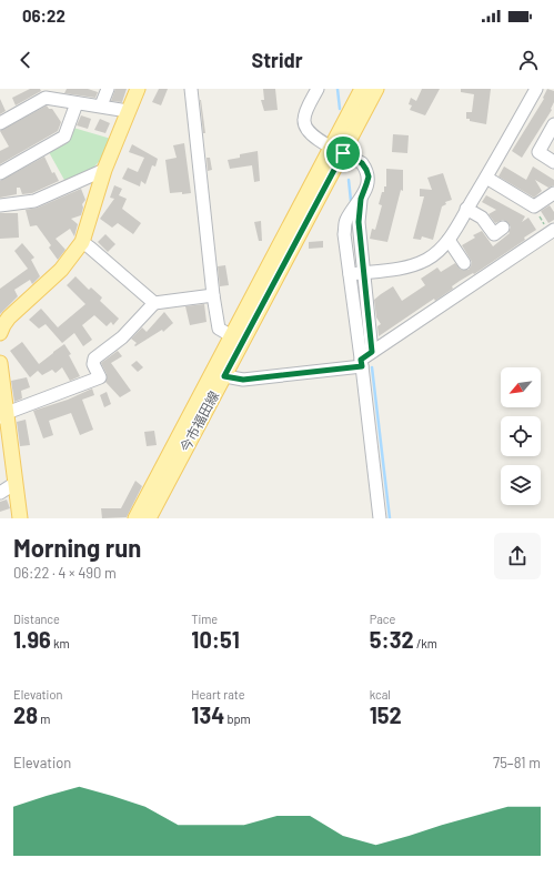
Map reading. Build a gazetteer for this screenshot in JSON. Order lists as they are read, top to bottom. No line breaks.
{"streets":{"main road":["今市福田線"]},"north":"bottom left","page":{"status":"06:22","header":"Stridr","heading":["Morning run","06:22 · 4 × 490 m"],"stats":[["Distance","1.96 km"],["Time","10:51"],["Pace","5:32 /km"],["Elevation","28 m"],["Heart rate","134 bpm"],["kcal","152"]],"chart":["Elevation","75–81 m"]}}
